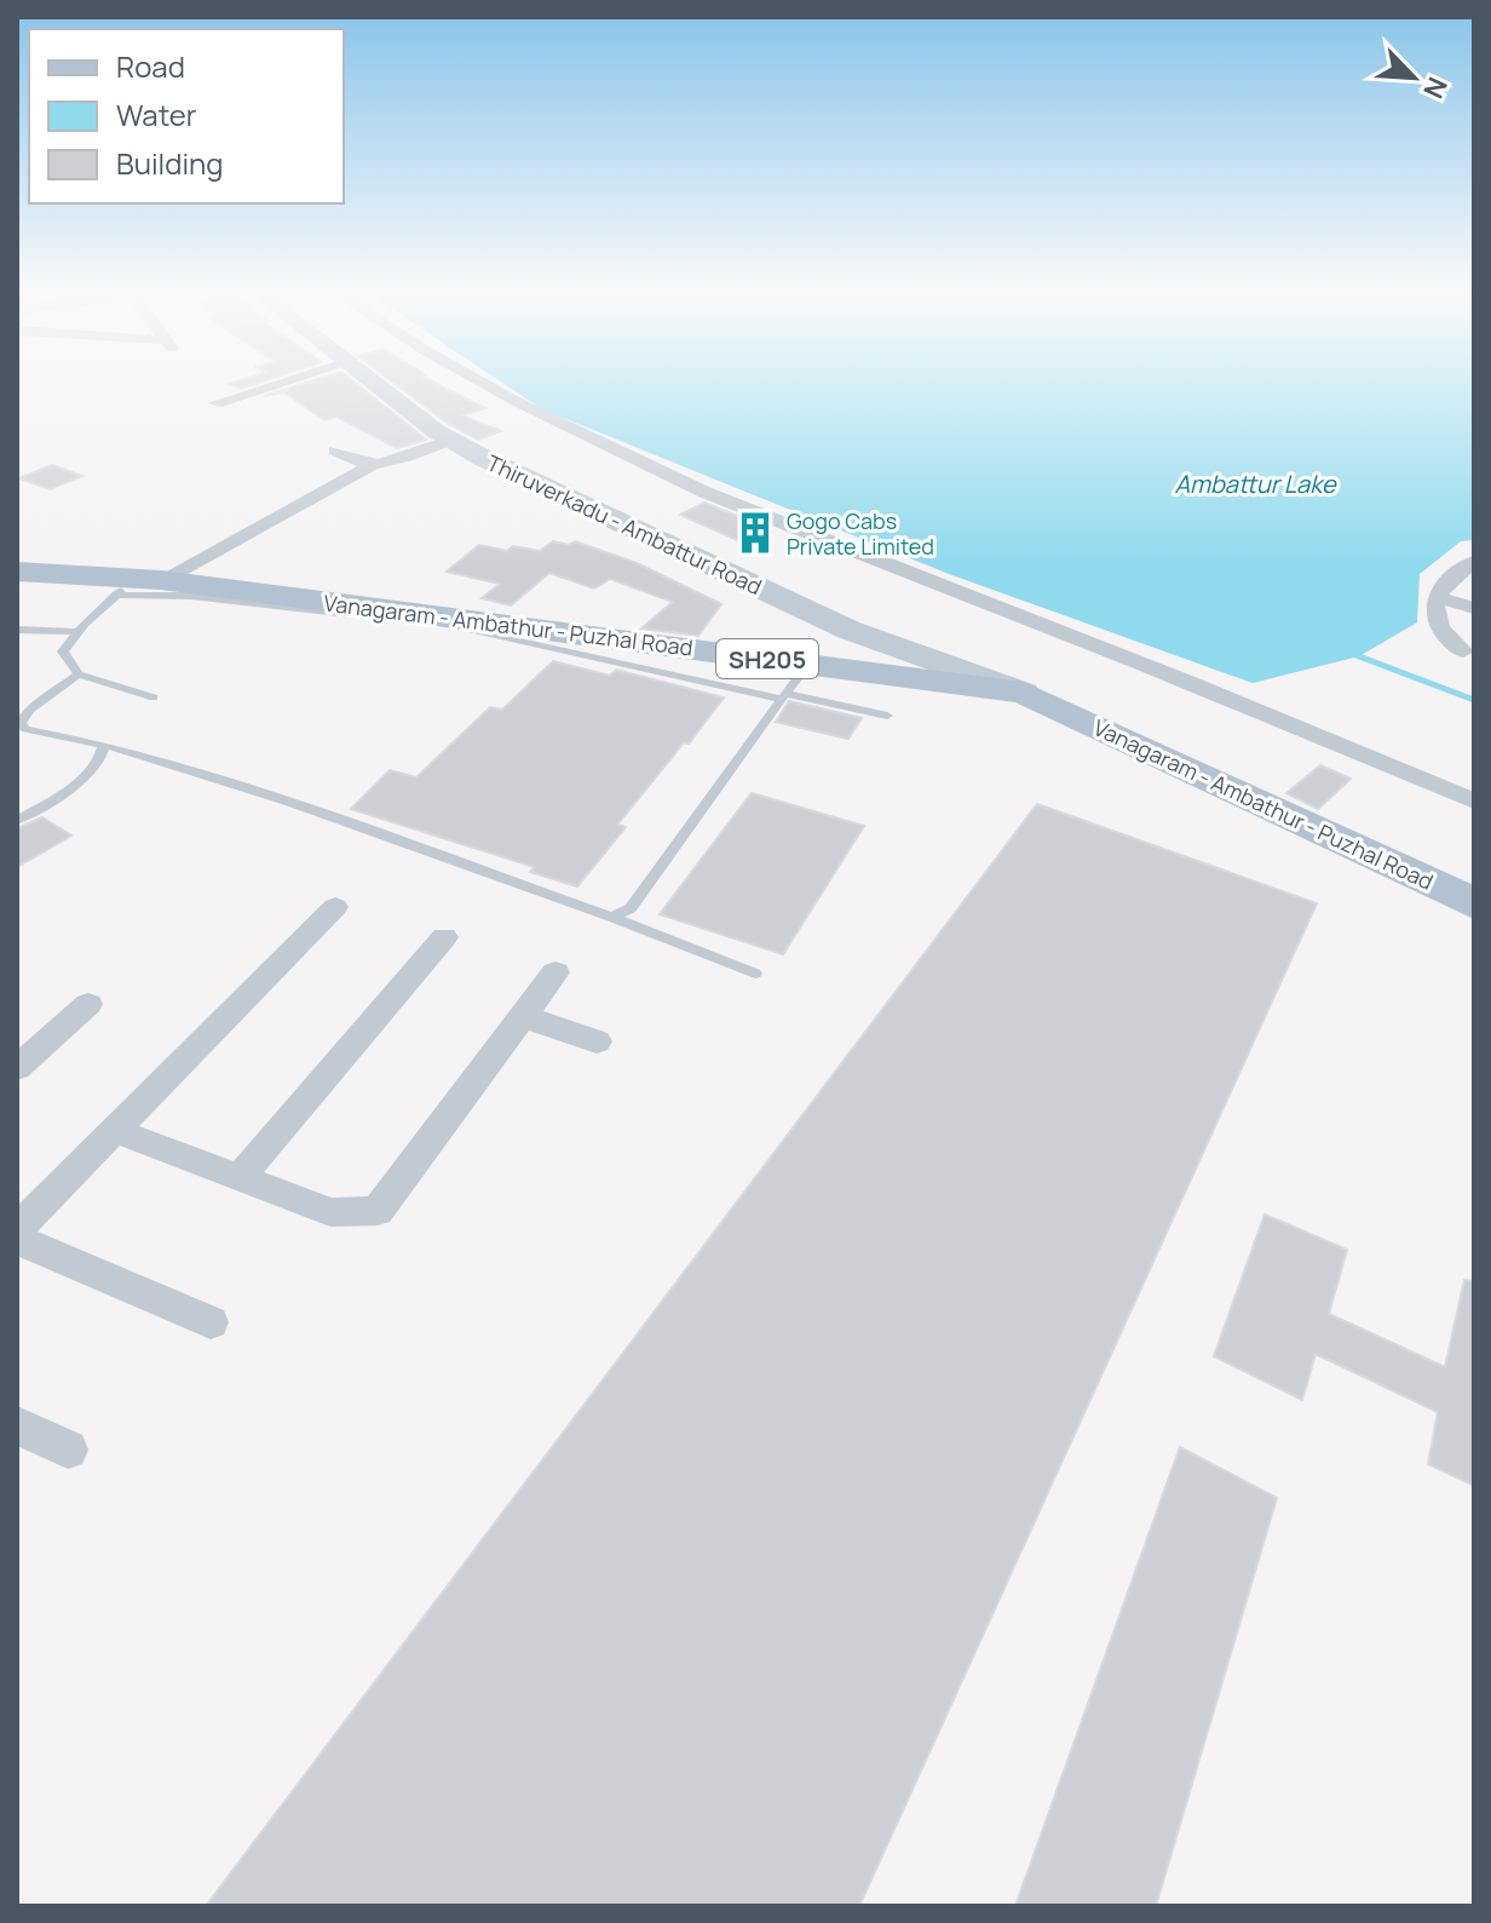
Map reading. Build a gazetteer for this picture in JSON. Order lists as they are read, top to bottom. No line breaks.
{"streets":{"main road":["Thiruverkadu - Ambattur Road","Vanagaram - Ambathur - Puzhal Road","SH205"]},"crossings":[["Thiruverkadu - Ambattur Road","Vanagaram - Ambathur - Puzhal Road"]],"water":["Ambattur Lake"],"places":{"building":["Gogo Cabs Private Limited"]},"legend":["Road","Water","Building"],"north":"bottom right"}
